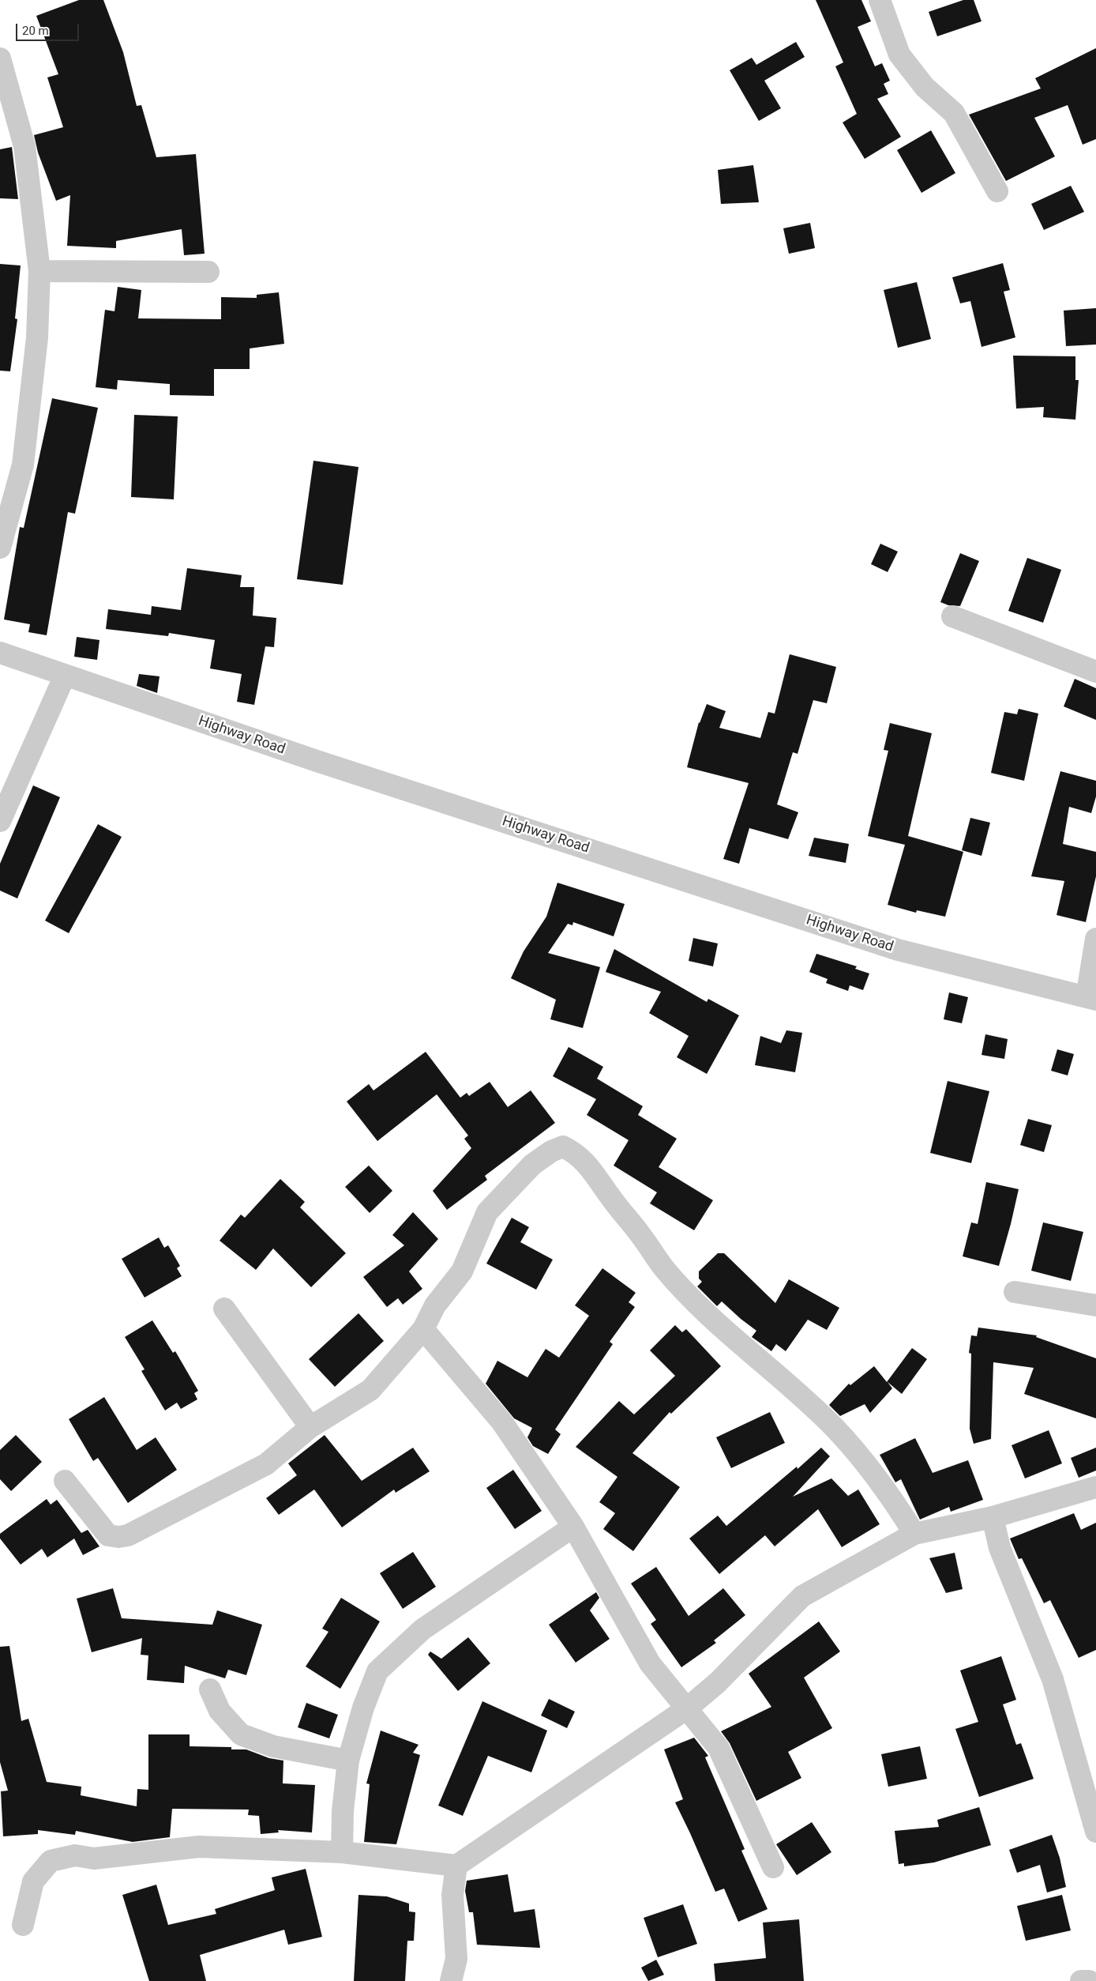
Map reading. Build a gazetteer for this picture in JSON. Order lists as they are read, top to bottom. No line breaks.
{"streets":{"street":["Highway Road"]},"scale_bar":"20 m"}
